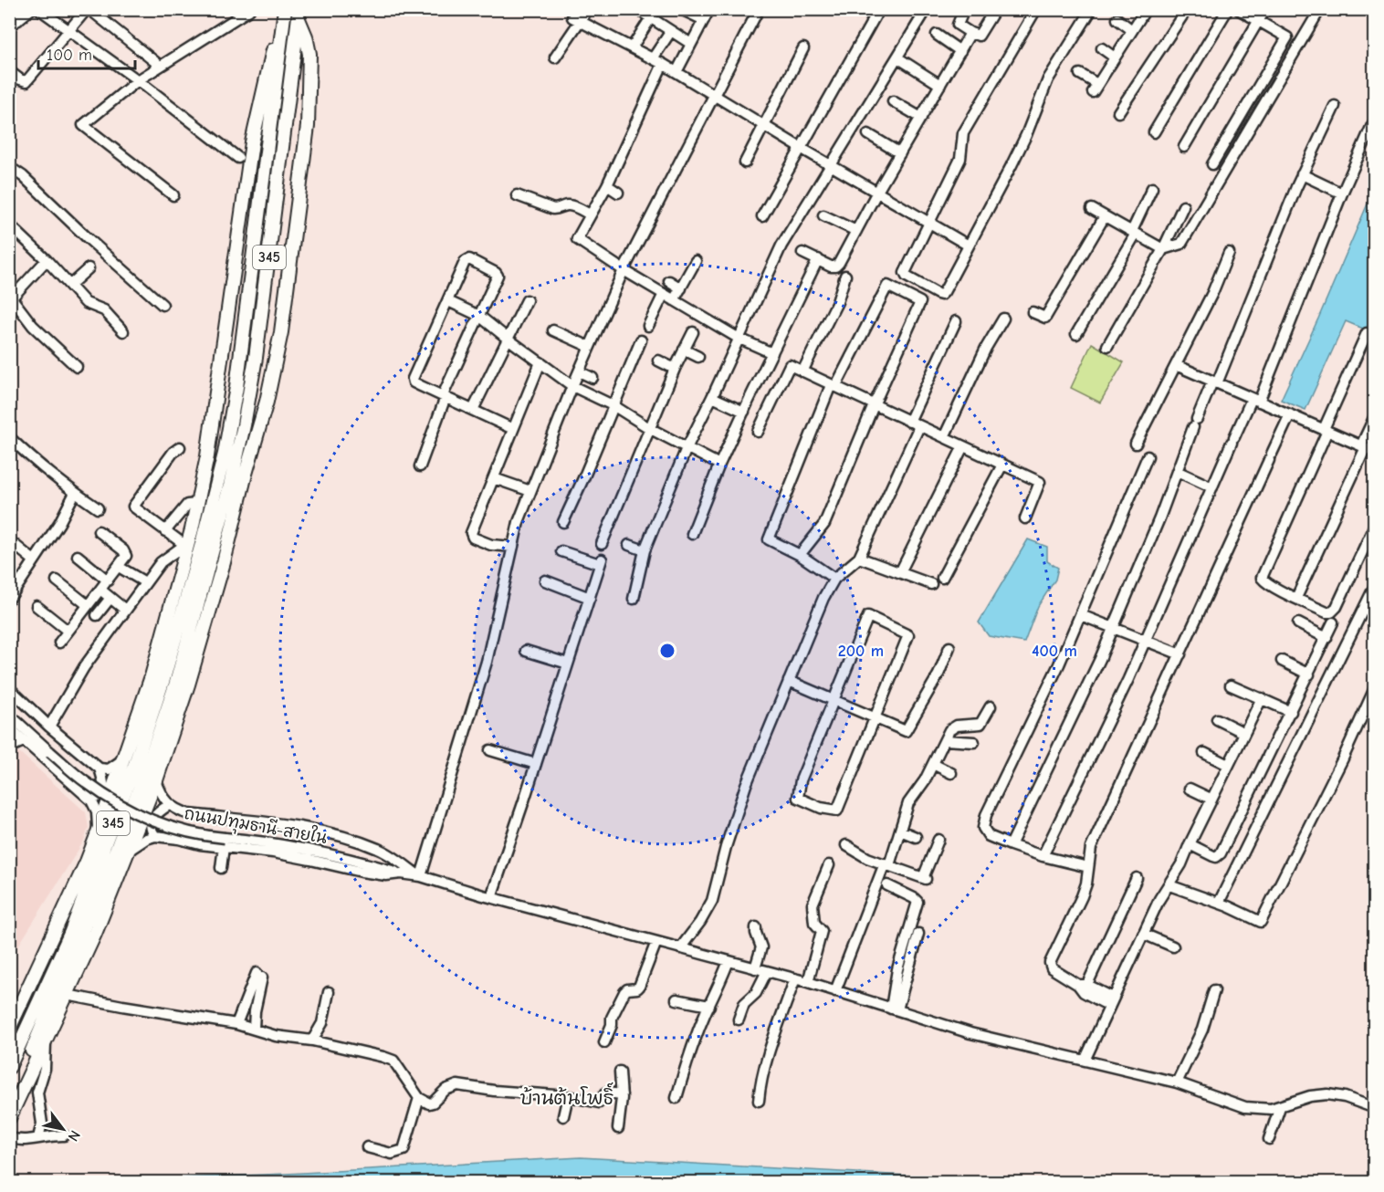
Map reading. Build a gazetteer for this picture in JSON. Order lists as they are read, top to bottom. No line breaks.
{"streets":{"main road":["345"],"street":["ถนนปทุมธานี-สายใน"]},"districts":["บ้านต้นโพธิ์"],"scale_bar":"100 m","north":"bottom right","rings":["200 m","400 m"]}
